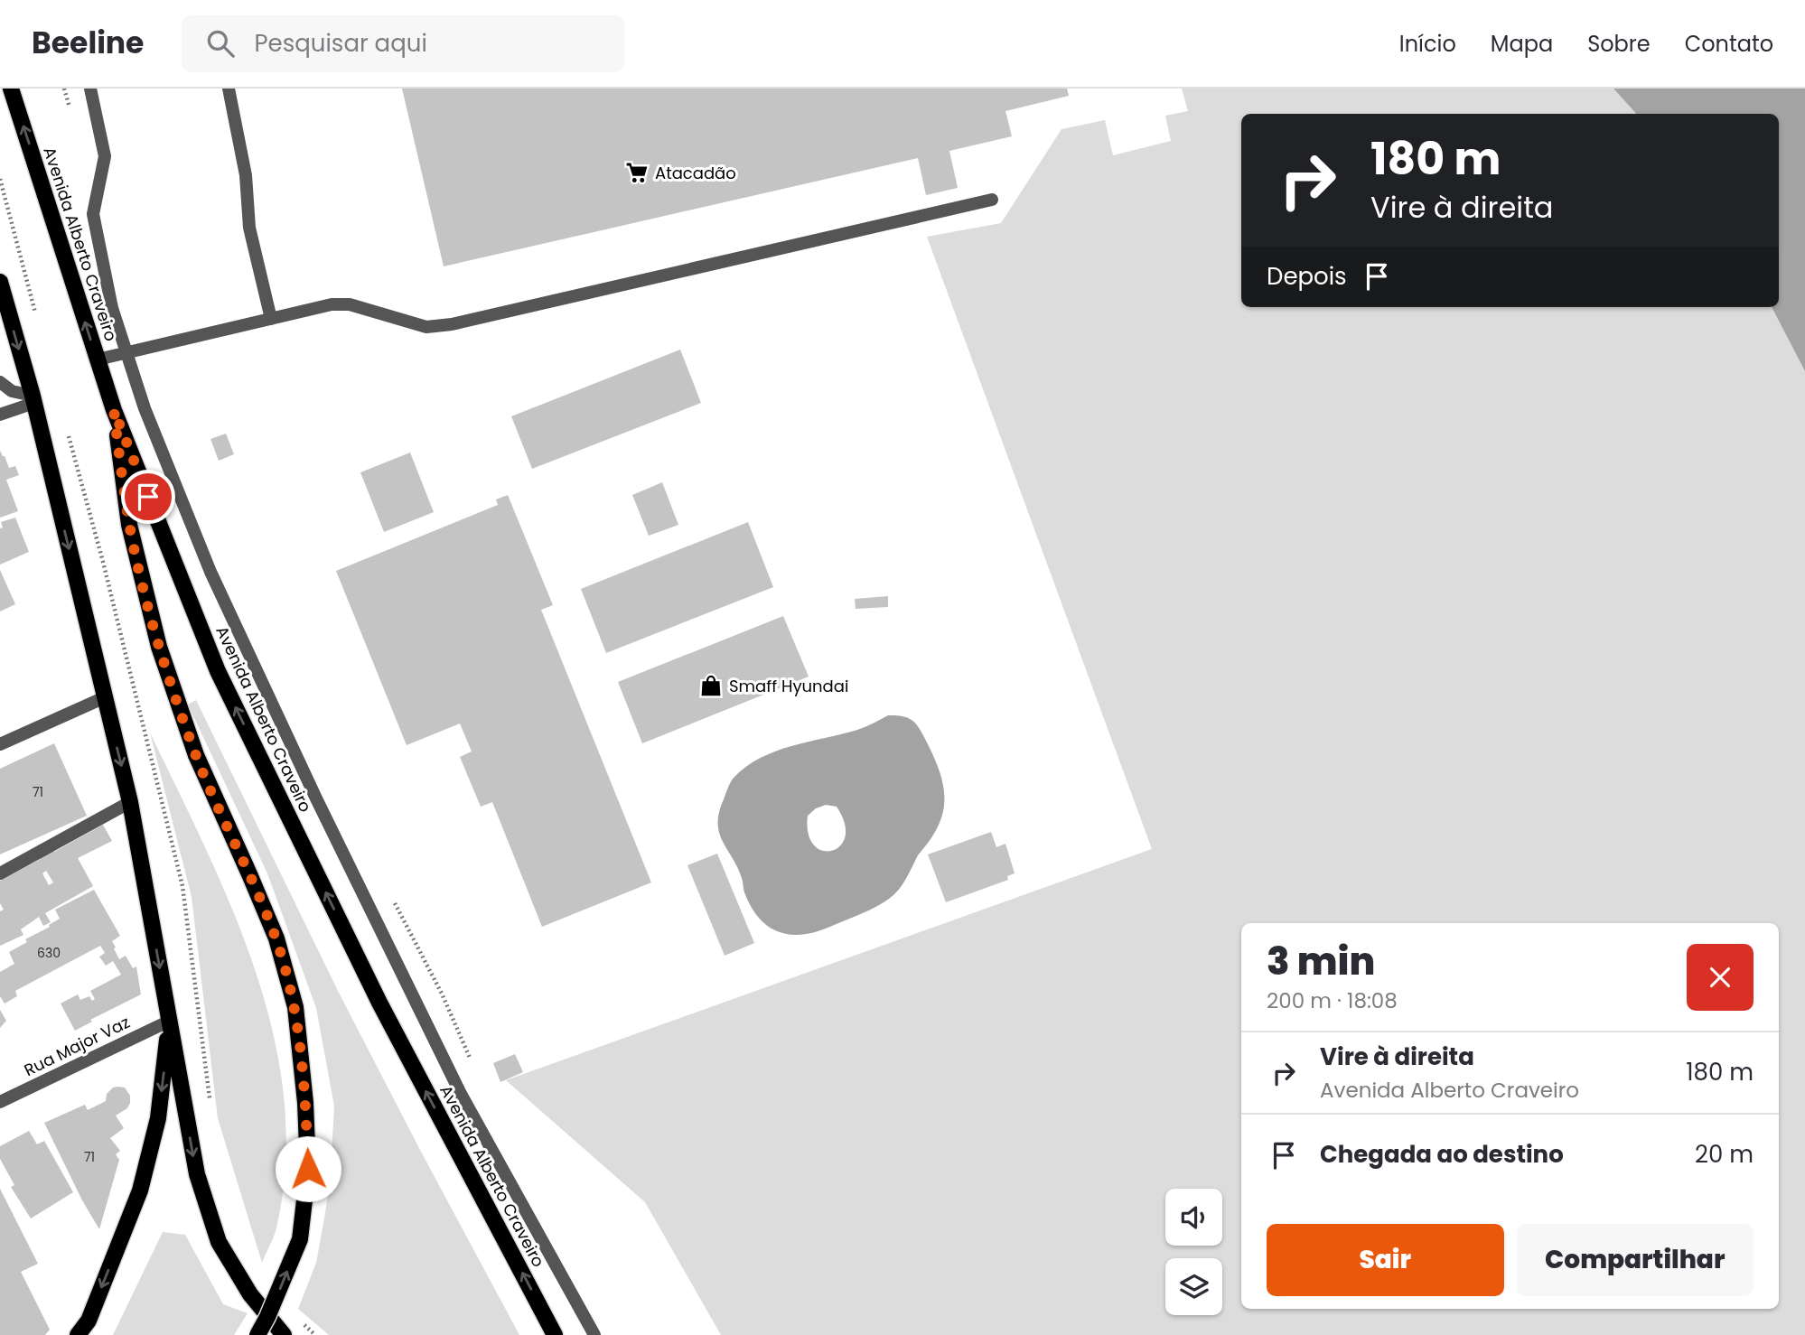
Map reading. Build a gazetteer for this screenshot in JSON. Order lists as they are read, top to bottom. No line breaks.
{"streets":{"main road":["Avenida Alberto Craveiro"],"street":["Rua Major Vaz"]},"places":{"supermarket":["Atacadão"],"shop":["Smaff Hyundai"]},"house_numbers":["71","630","71"],"page":{"header":"Beeline","search":"Pesquisar aqui","nav":["Início","Mapa","Sobre","Contato"],"turn":["180 m","Vire à direita"],"then":"Depois","heading":["3 min","200 m · 18:08"],"list":[{"name":"Vire à direita","note":"Avenida Alberto Craveiro","value":"180 m"},{"name":"Chegada ao destino","value":"20 m"}],"buttons":["Sair","Compartilhar"]}}
